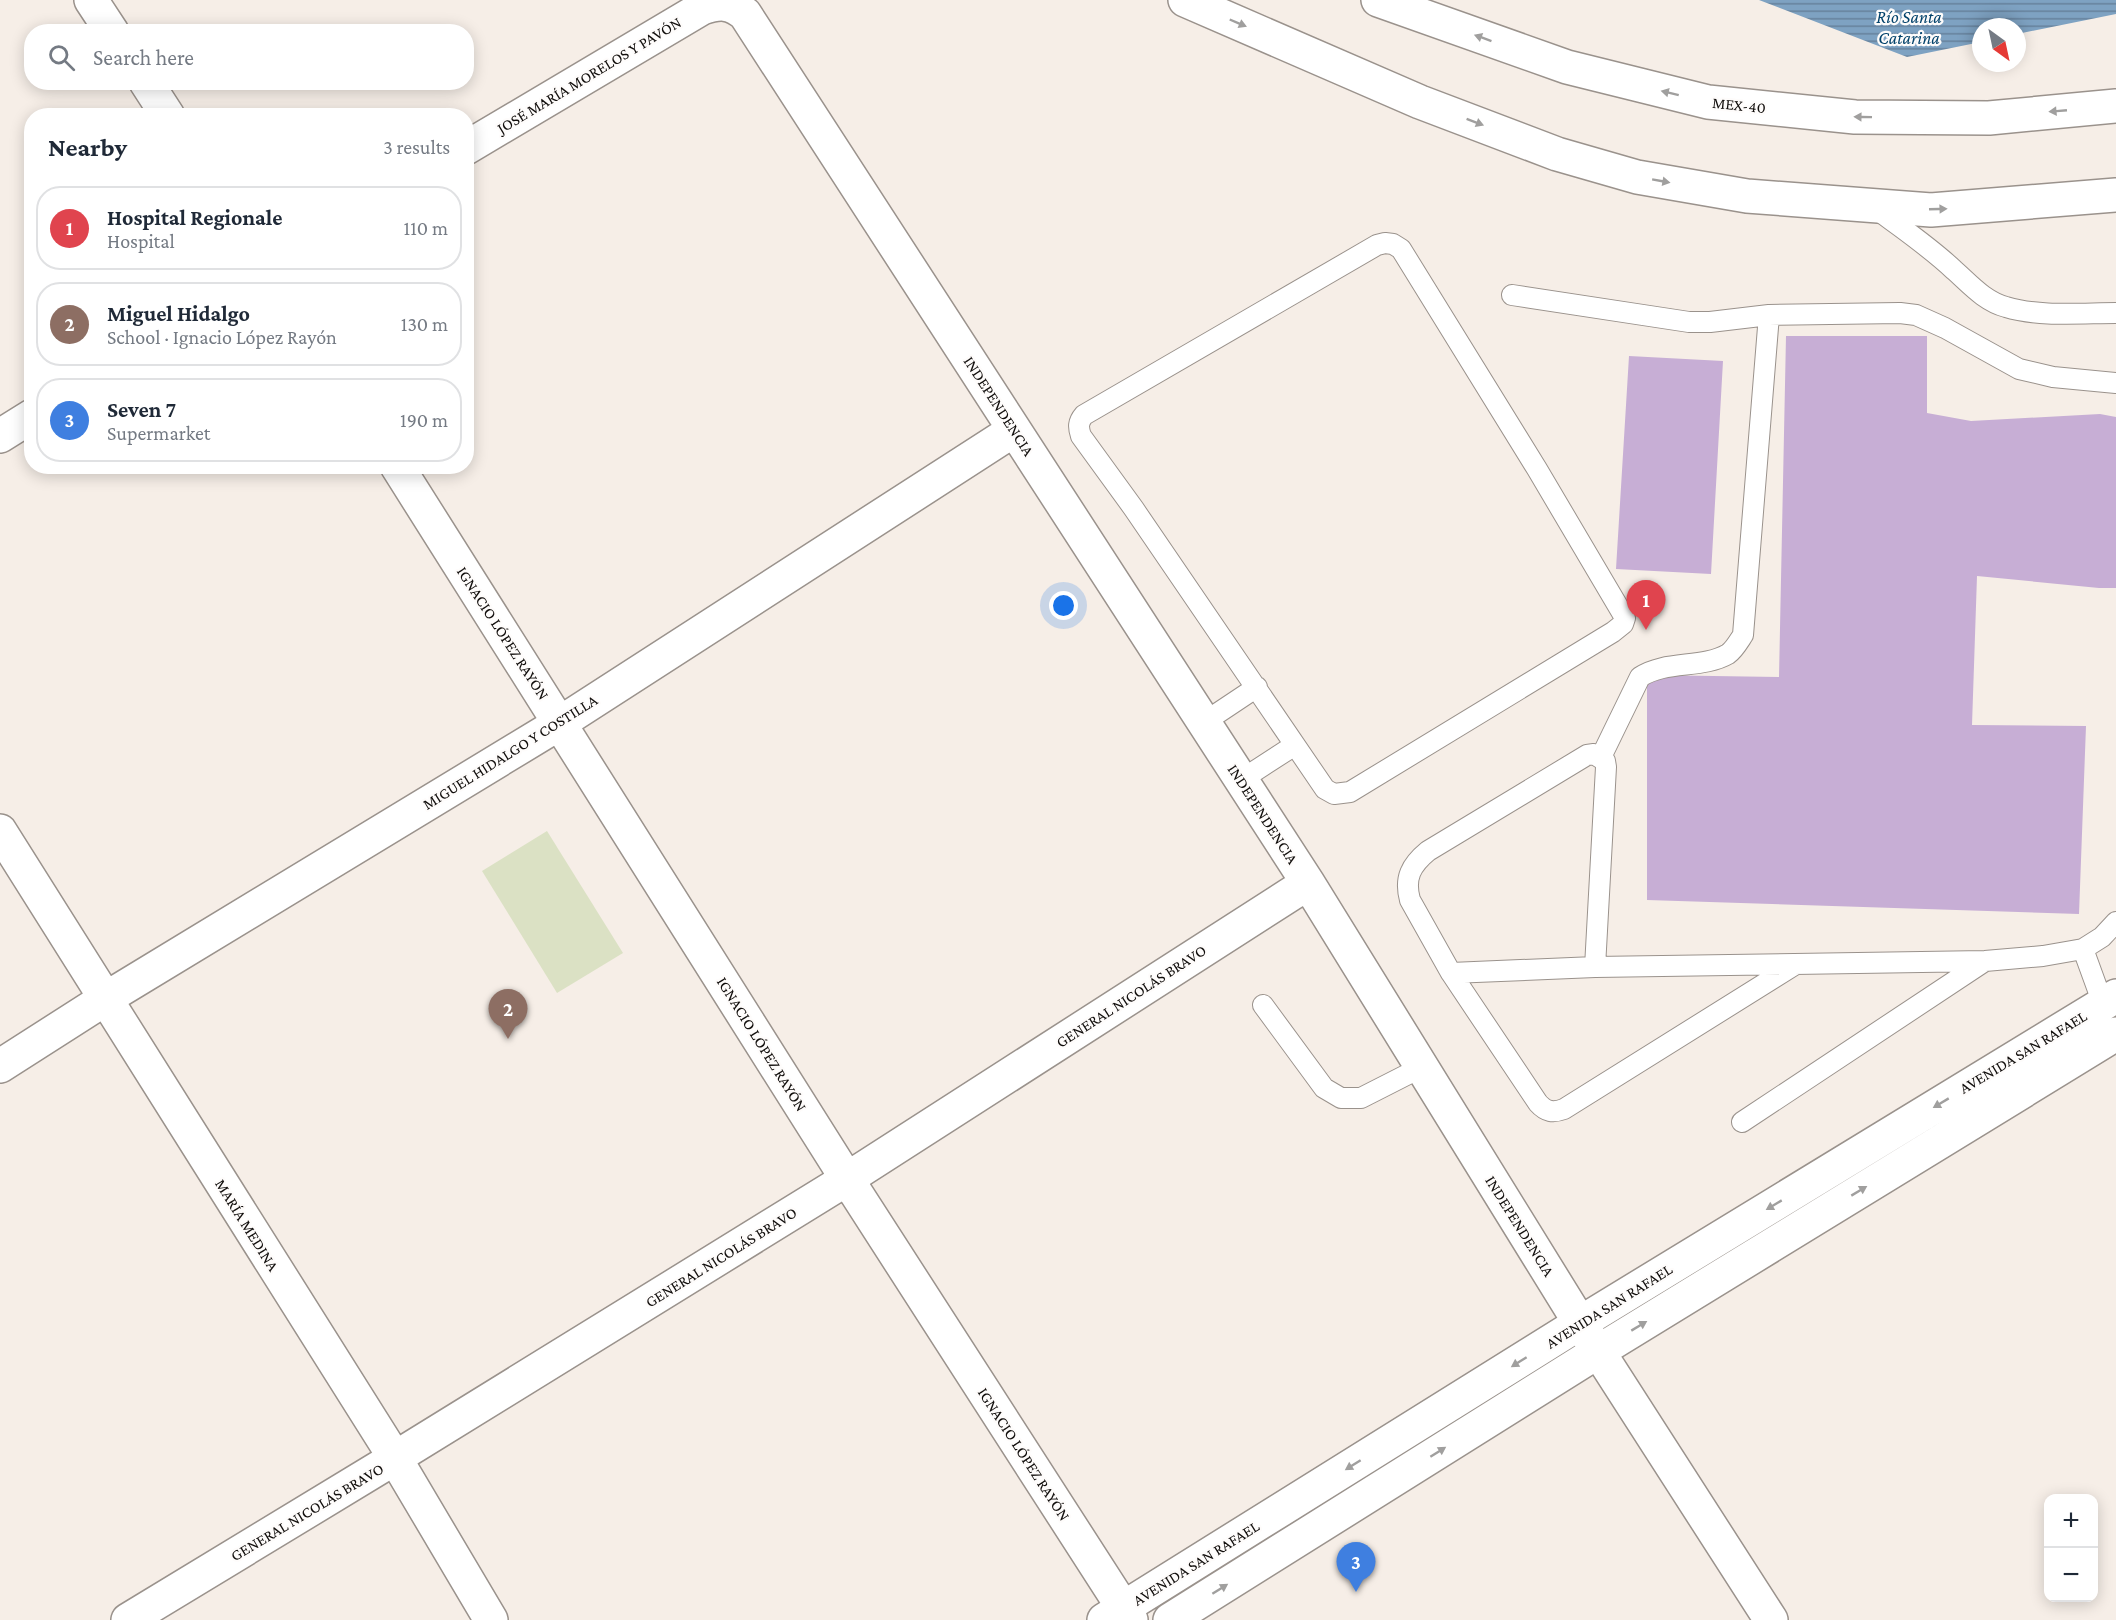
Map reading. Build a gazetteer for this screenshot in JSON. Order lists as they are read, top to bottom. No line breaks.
{"streets":{"main road":["JOSÉ MARÍA MORELOS Y PAVÓN","MEX-40","INDEPENDENCIA","IGNACIO LÓPEZ RAYÓN","MIGUEL HIDALGO Y COSTILLA","GENERAL NICOLÁS BRAVO","AVENIDA SAN RAFAEL","MARÍA MEDINA"]},"crossings":[["JOSÉ MARÍA MORELOS Y PAVÓN","INDEPENDENCIA"],["INDEPENDENCIA","MIGUEL HIDALGO Y COSTILLA"],["INDEPENDENCIA","GENERAL NICOLÁS BRAVO"],["INDEPENDENCIA","AVENIDA SAN RAFAEL"],["IGNACIO LÓPEZ RAYÓN","MIGUEL HIDALGO Y COSTILLA"],["IGNACIO LÓPEZ RAYÓN","GENERAL NICOLÁS BRAVO"],["IGNACIO LÓPEZ RAYÓN","AVENIDA SAN RAFAEL"],["MIGUEL HIDALGO Y COSTILLA","MARÍA MEDINA"],["GENERAL NICOLÁS BRAVO","MARÍA MEDINA"]],"water":["Río Santa Catarina"],"north":"bottom right","page":{"search":"Search here","heading":["Nearby","3 results"],"list":[{"mark":"1","name":"Hospital Regionale","note":"Hospital","value":"110 m"},{"mark":"2","name":"Miguel Hidalgo","note":"School · Ignacio López Rayón","value":"130 m"},{"mark":"3","name":"Seven 7","note":"Supermarket","value":"190 m"}],"pins":["1","2","3"],"map_buttons":["+","−"]}}
